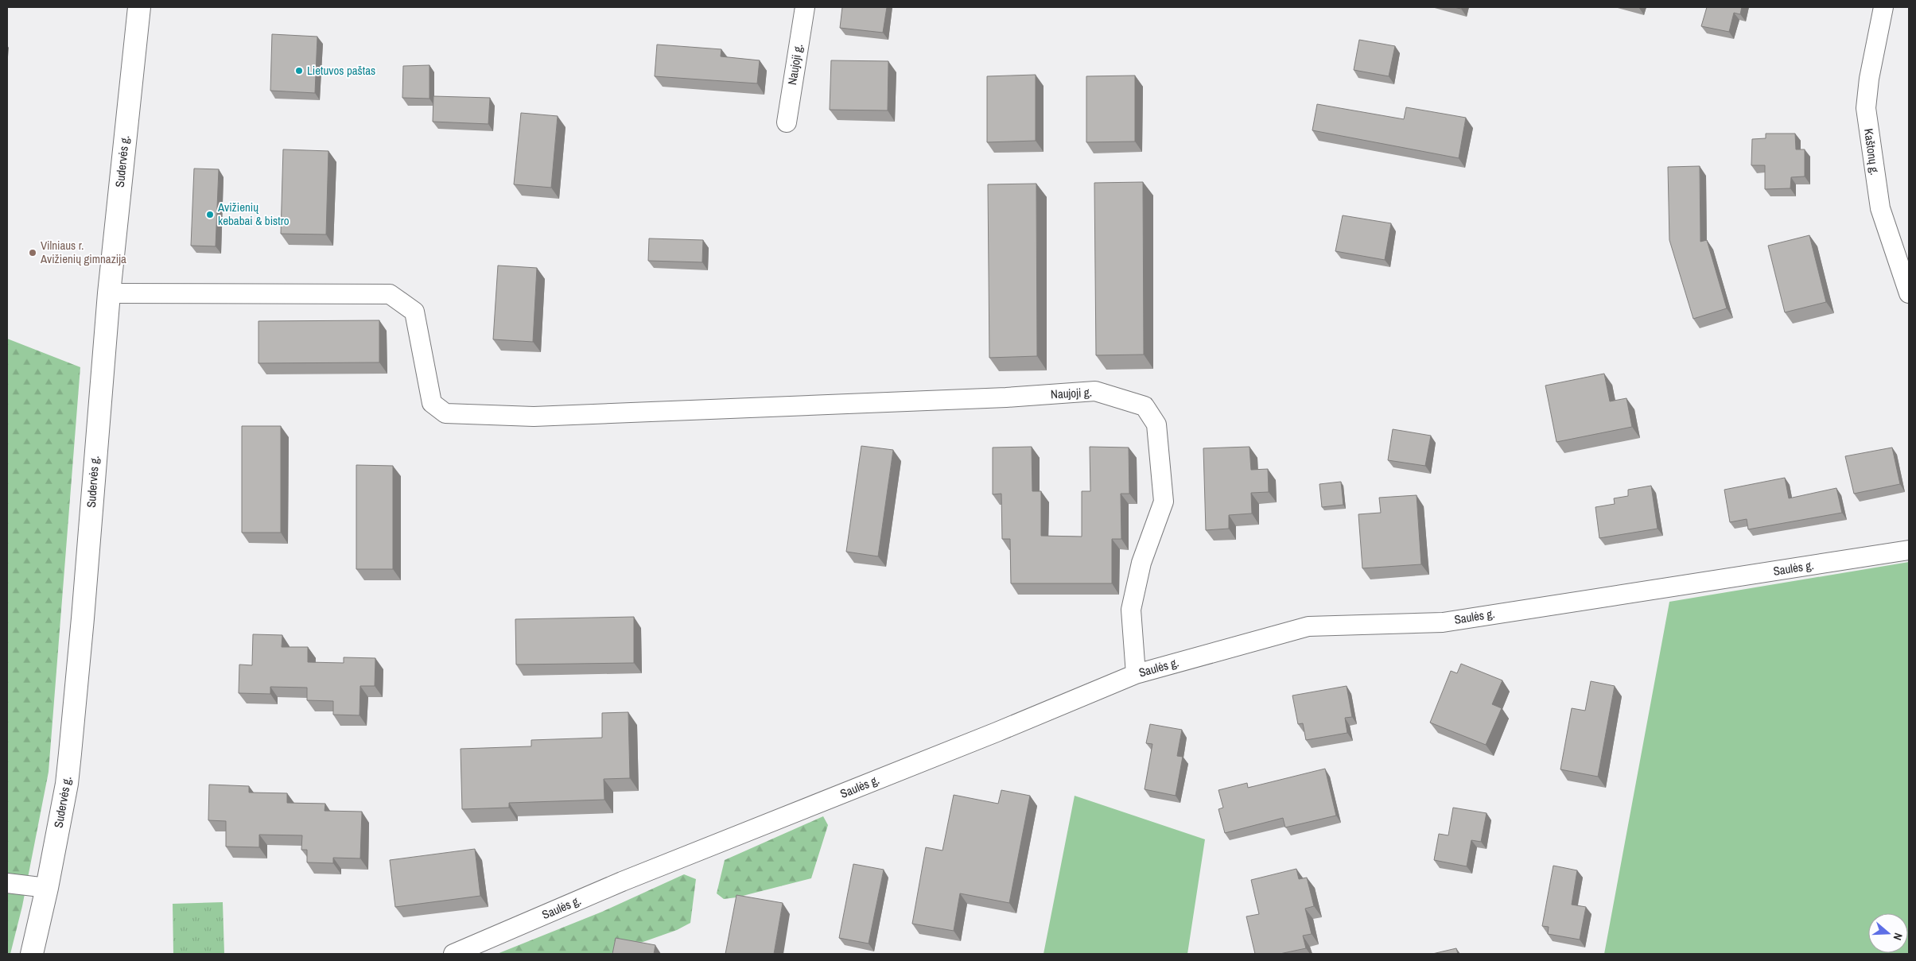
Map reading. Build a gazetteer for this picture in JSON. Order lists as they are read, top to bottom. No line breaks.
{"streets":{"main road":["Sudervės g."],"street":["Naujoji g.","Kaštonų g.","Saulės g."]},"crossings":[["Naujoji g.","Sudervės g."],["Naujoji g.","Saulės g."]],"places":["Lietuvos paštas","Avižienių kebabai & bistro","Vilniaus r. Avižienių gimnazija"],"north":"right"}
